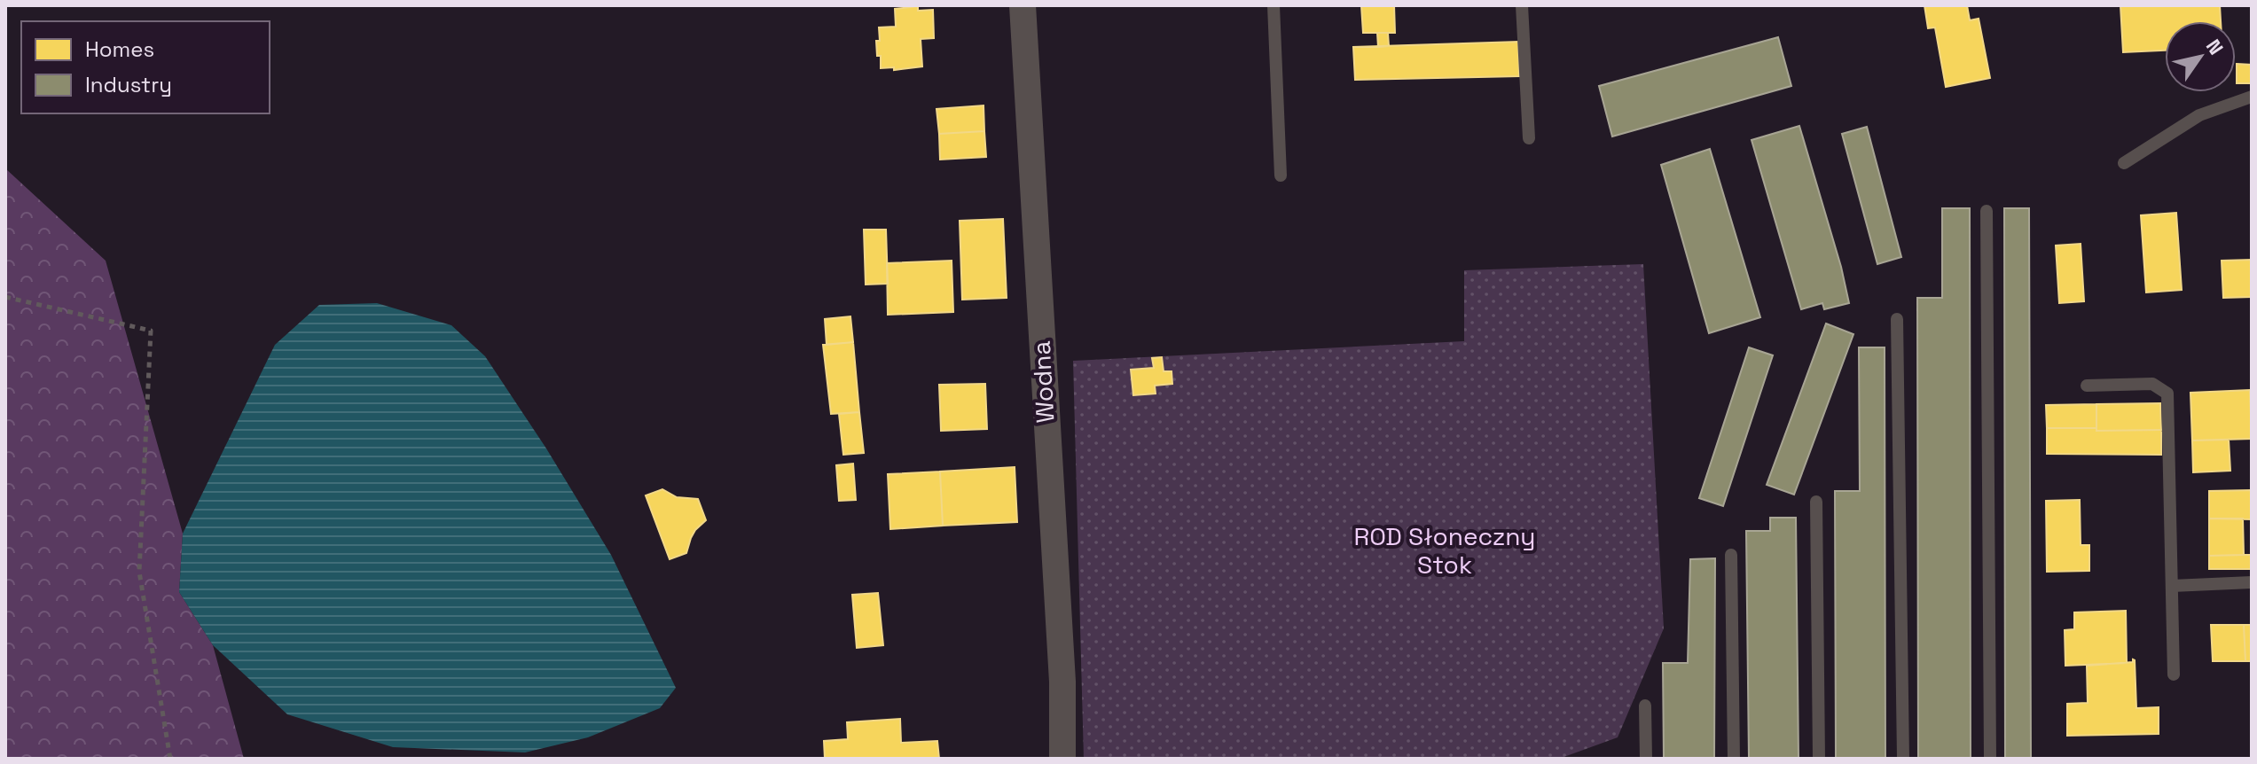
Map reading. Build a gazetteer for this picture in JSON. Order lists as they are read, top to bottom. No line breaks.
{"streets":{"street":["Wodna"]},"parks":["ROD Słoneczny Stok"],"legend":["Homes","Industry"],"north":"top right"}
